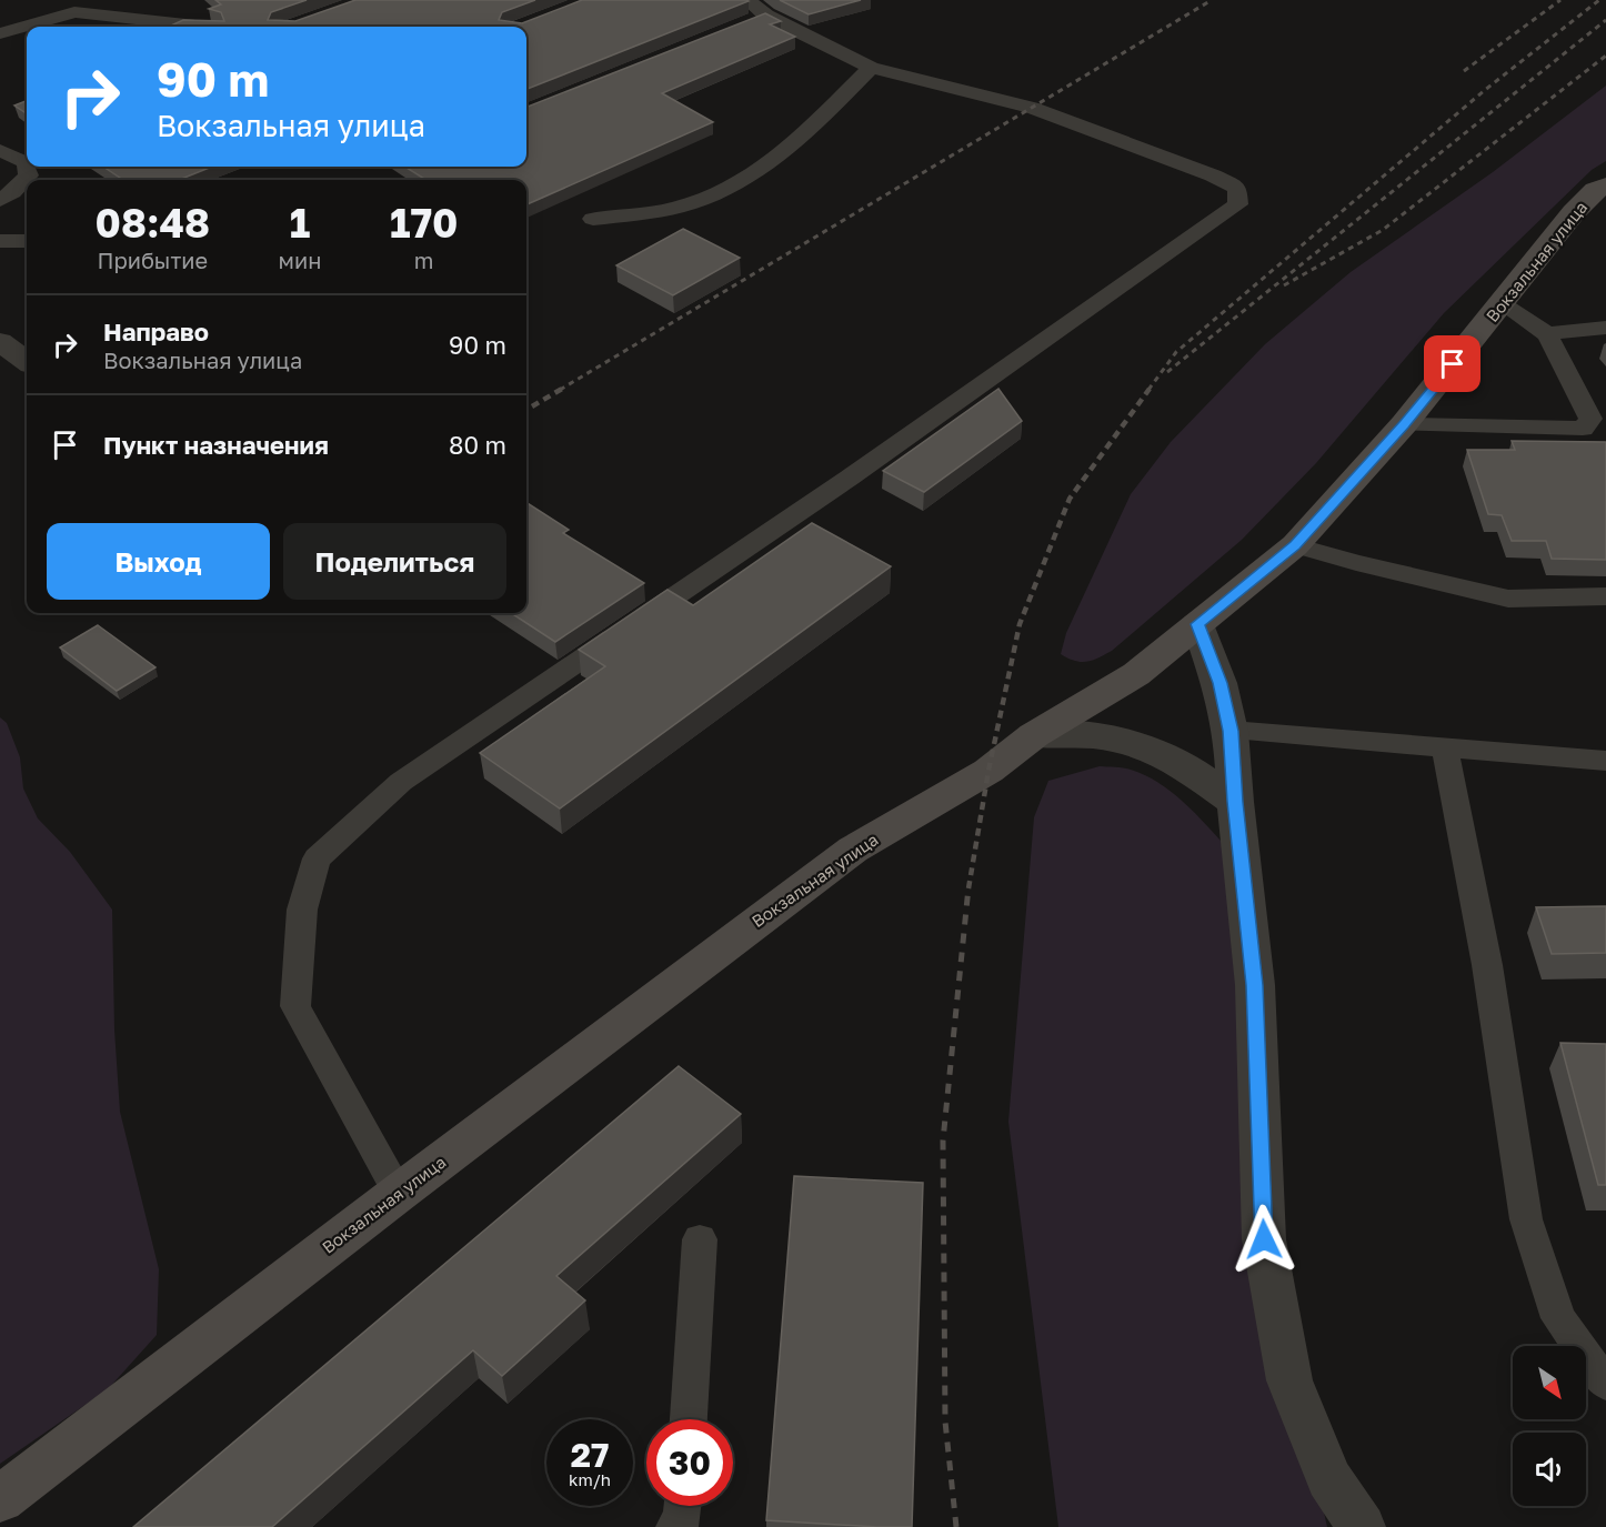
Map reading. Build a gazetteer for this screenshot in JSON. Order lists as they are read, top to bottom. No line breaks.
{"streets":{"main road":["Вокзальная улица"]},"north":"bottom right","page":{"turn":["90 m","Вокзальная улица"],"eta":["08:48","Прибытие","1","мин","170","m"],"list":[{"name":"Направо","note":"Вокзальная улица","value":"90 m"},{"name":"Пункт назначения","value":"80 m"}],"buttons":["Выход","Поделиться"],"speed":"27 km/h","limit":"30"}}
